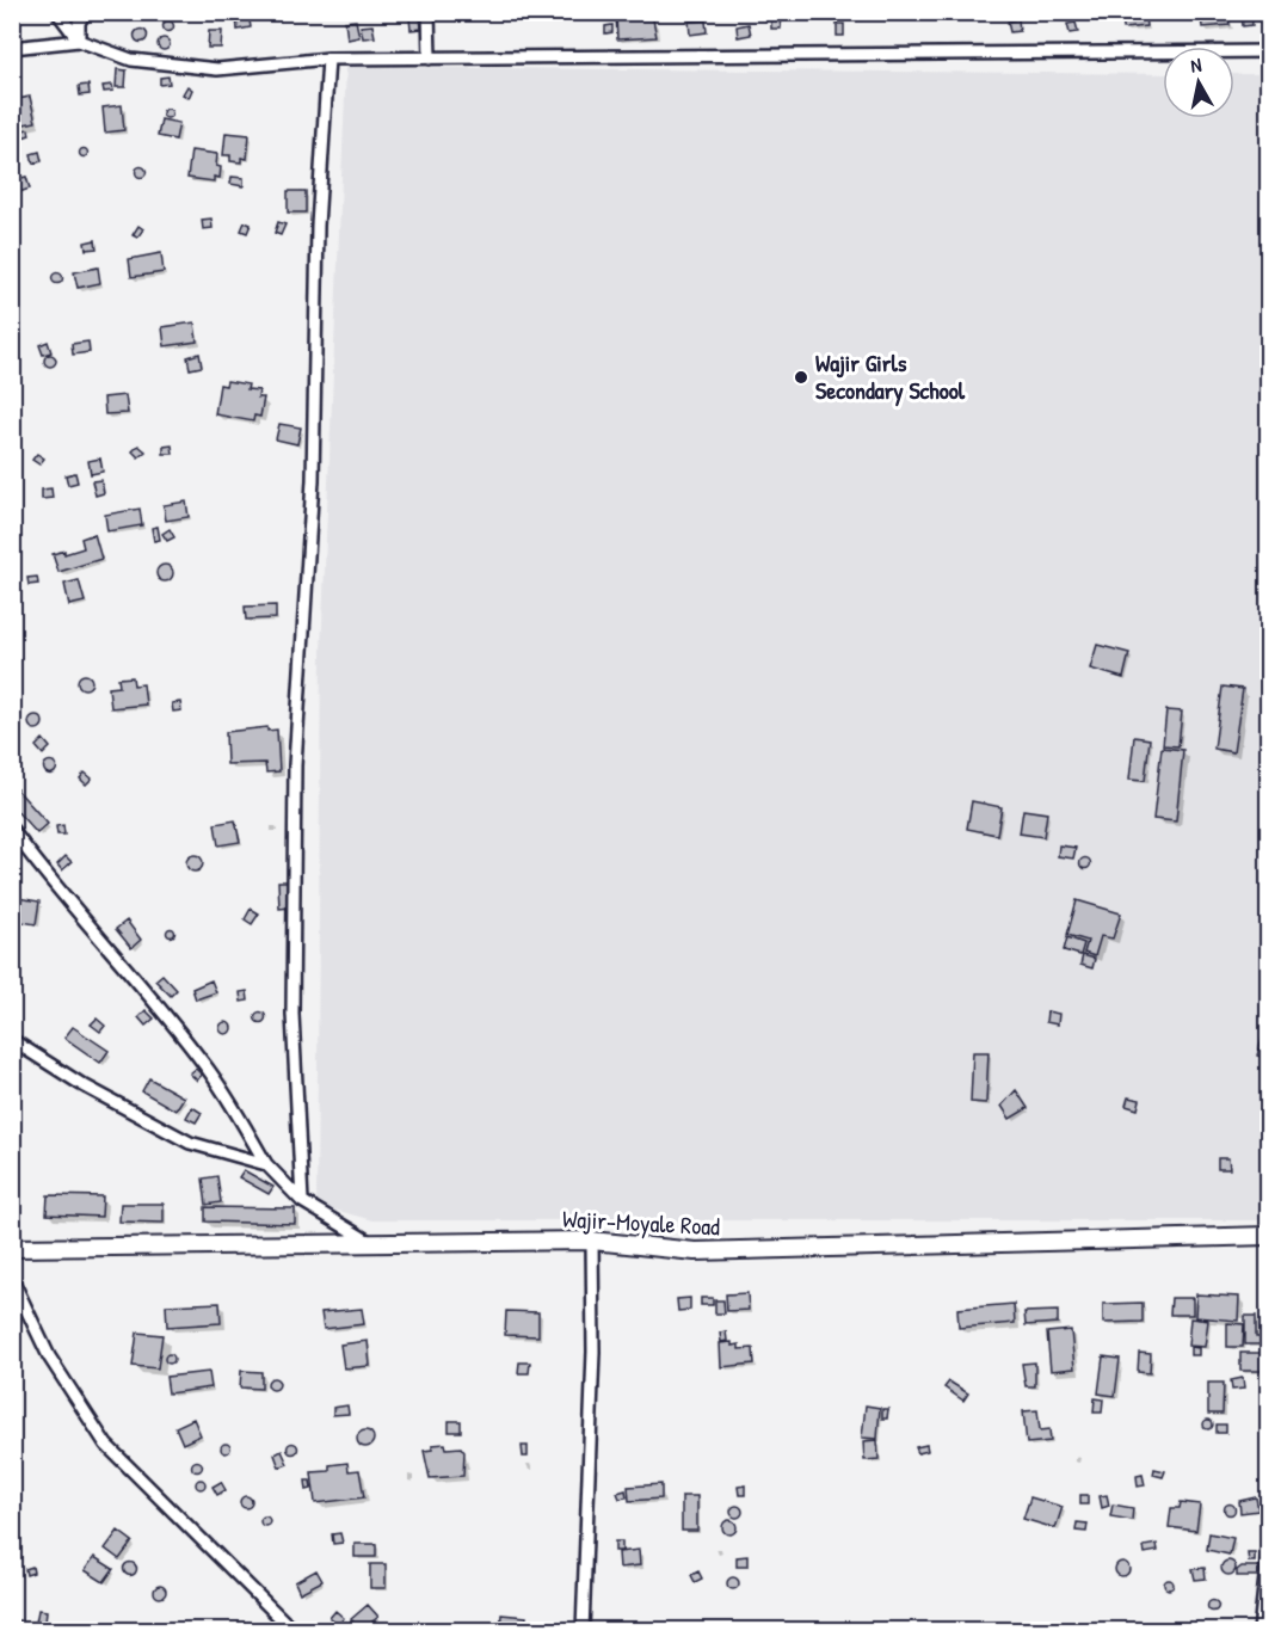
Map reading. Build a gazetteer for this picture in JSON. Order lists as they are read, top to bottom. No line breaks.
{"streets":{"main road":["Wajir-Moyale Road"]},"places":["Wajir Girls Secondary School"],"north":"top"}
